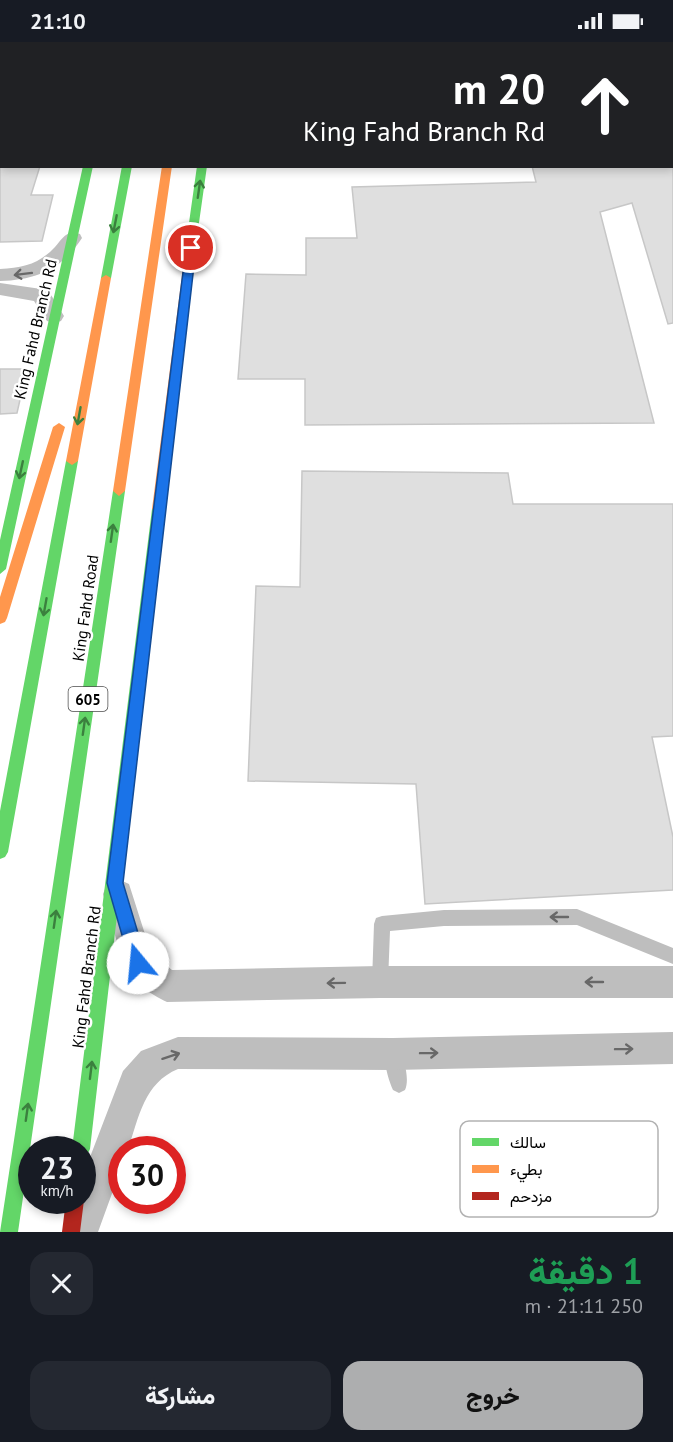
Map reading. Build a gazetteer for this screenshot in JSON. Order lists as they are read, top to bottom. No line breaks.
{"streets":{"main road":["King Fahd Branch Rd","King Fahd Road","605"]},"legend":["سالك","بطيء","مزدحم"],"page":{"status":"21:10","turn":["20 m","King Fahd Branch Rd"],"speed":"23 km/h","limit":"30","heading":["1 دقيقة","250 m · 21:11"],"buttons":["خروج","مشاركة"]}}
